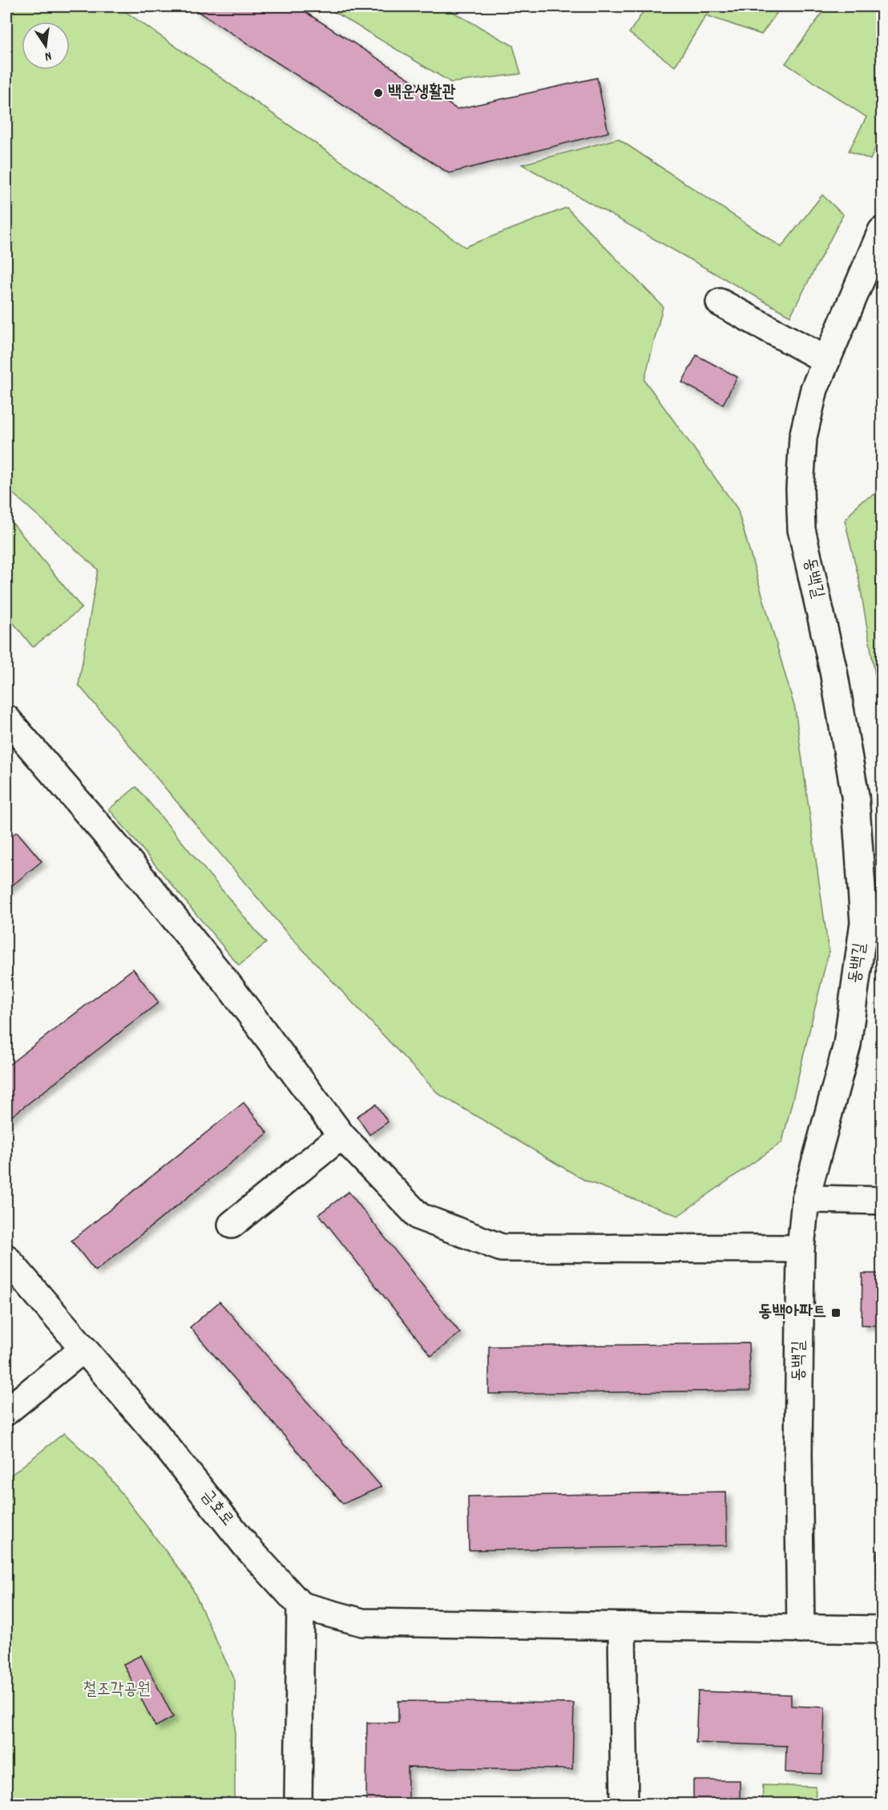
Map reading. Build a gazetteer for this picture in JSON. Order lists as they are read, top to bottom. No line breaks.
{"streets":{"street":["동백길","금호로"]},"parks":["철조각공원"],"places":{"other":["백운생활관"],"transit":["동백아파트"]},"north":"bottom"}
